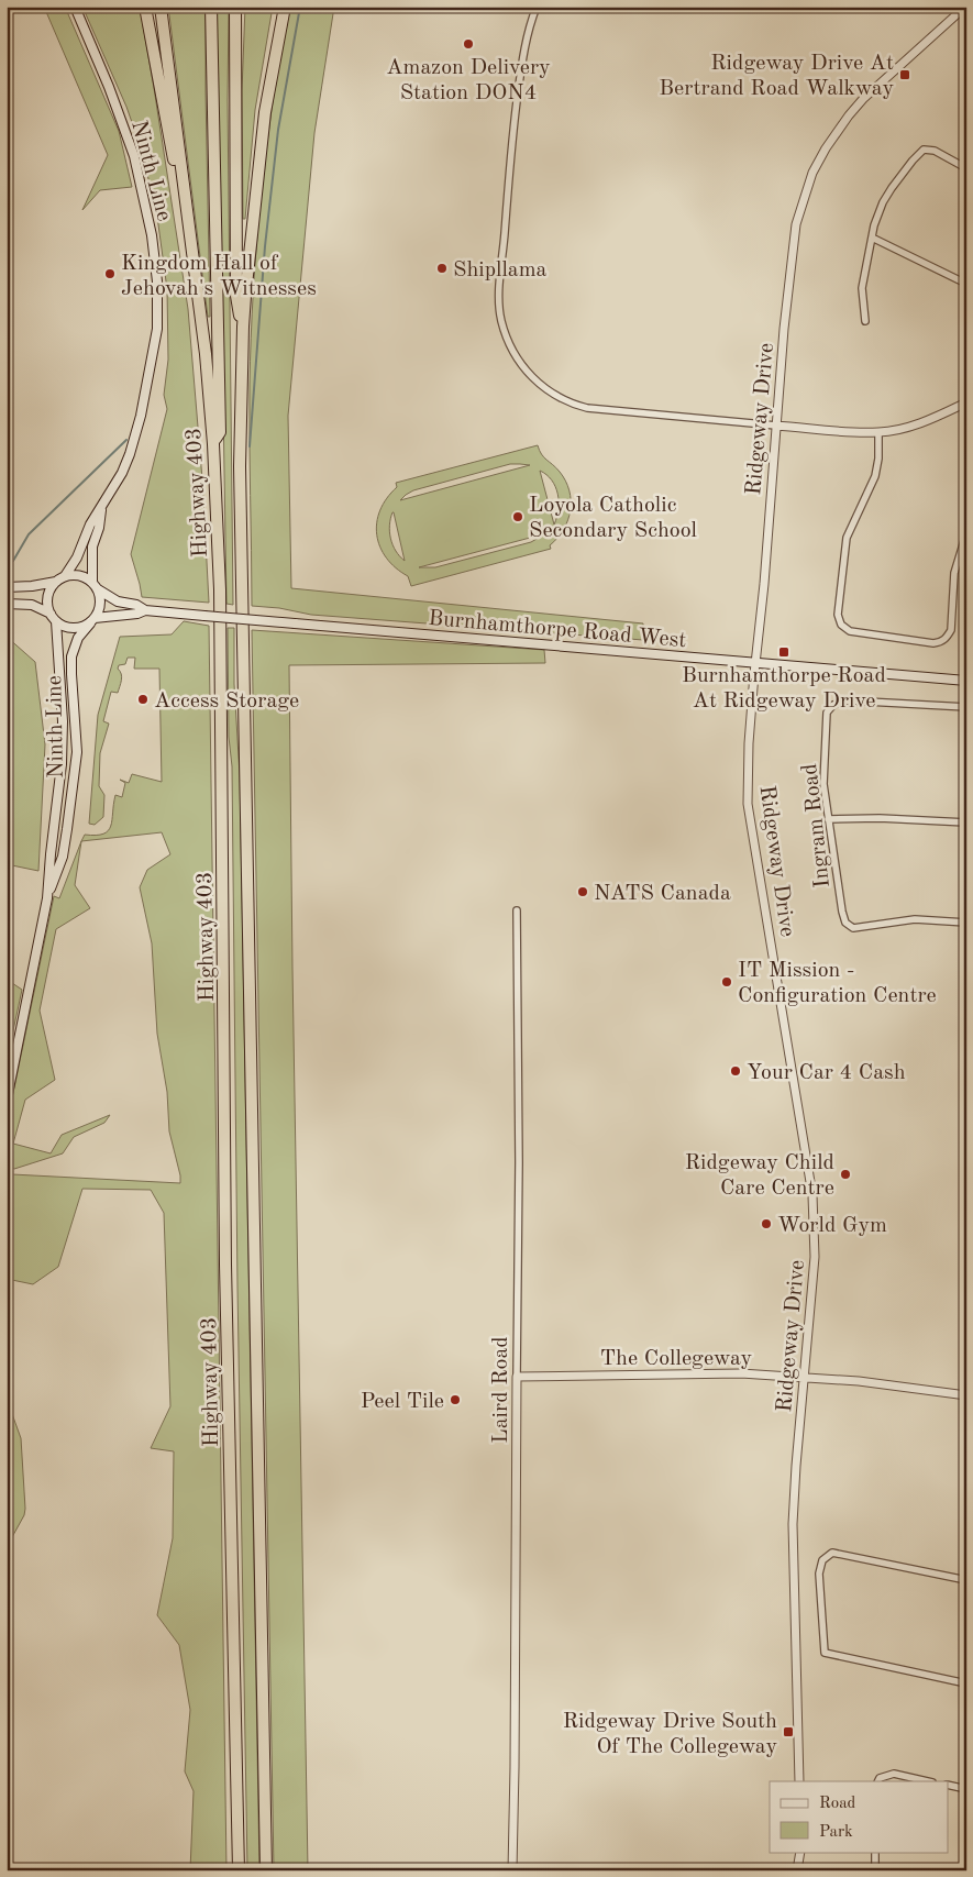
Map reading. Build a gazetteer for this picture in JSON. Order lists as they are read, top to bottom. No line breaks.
{"streets":{"highway":["Highway 403"],"main road":["Ninth Line","Burnhamthorpe Road West"],"street":["Ridgeway Drive","Ingram Road","The Collegeway","Laird Road"]},"crossings":[["Ninth Line","Burnhamthorpe Road West"],["Ridgeway Drive","Burnhamthorpe Road West"],["Ridgeway Drive","The Collegeway"],["The Collegeway","Laird Road"]],"places":{"other":["Amazon Delivery Station DON4","Shipllama","Kingdom Hall of Jehovah's Witnesses","Loyola Catholic Secondary School","Access Storage","NATS Canada","IT Mission - Configuration Centre","Your Car 4 Cash","Ridgeway Child Care Centre","World Gym","Peel Tile"],"transit":["Ridgeway Drive At Bertrand Road Walkway","Burnhamthorpe Road At Ridgeway Drive","Ridgeway Drive South Of The Collegeway"]},"legend":["Road","Park"]}
